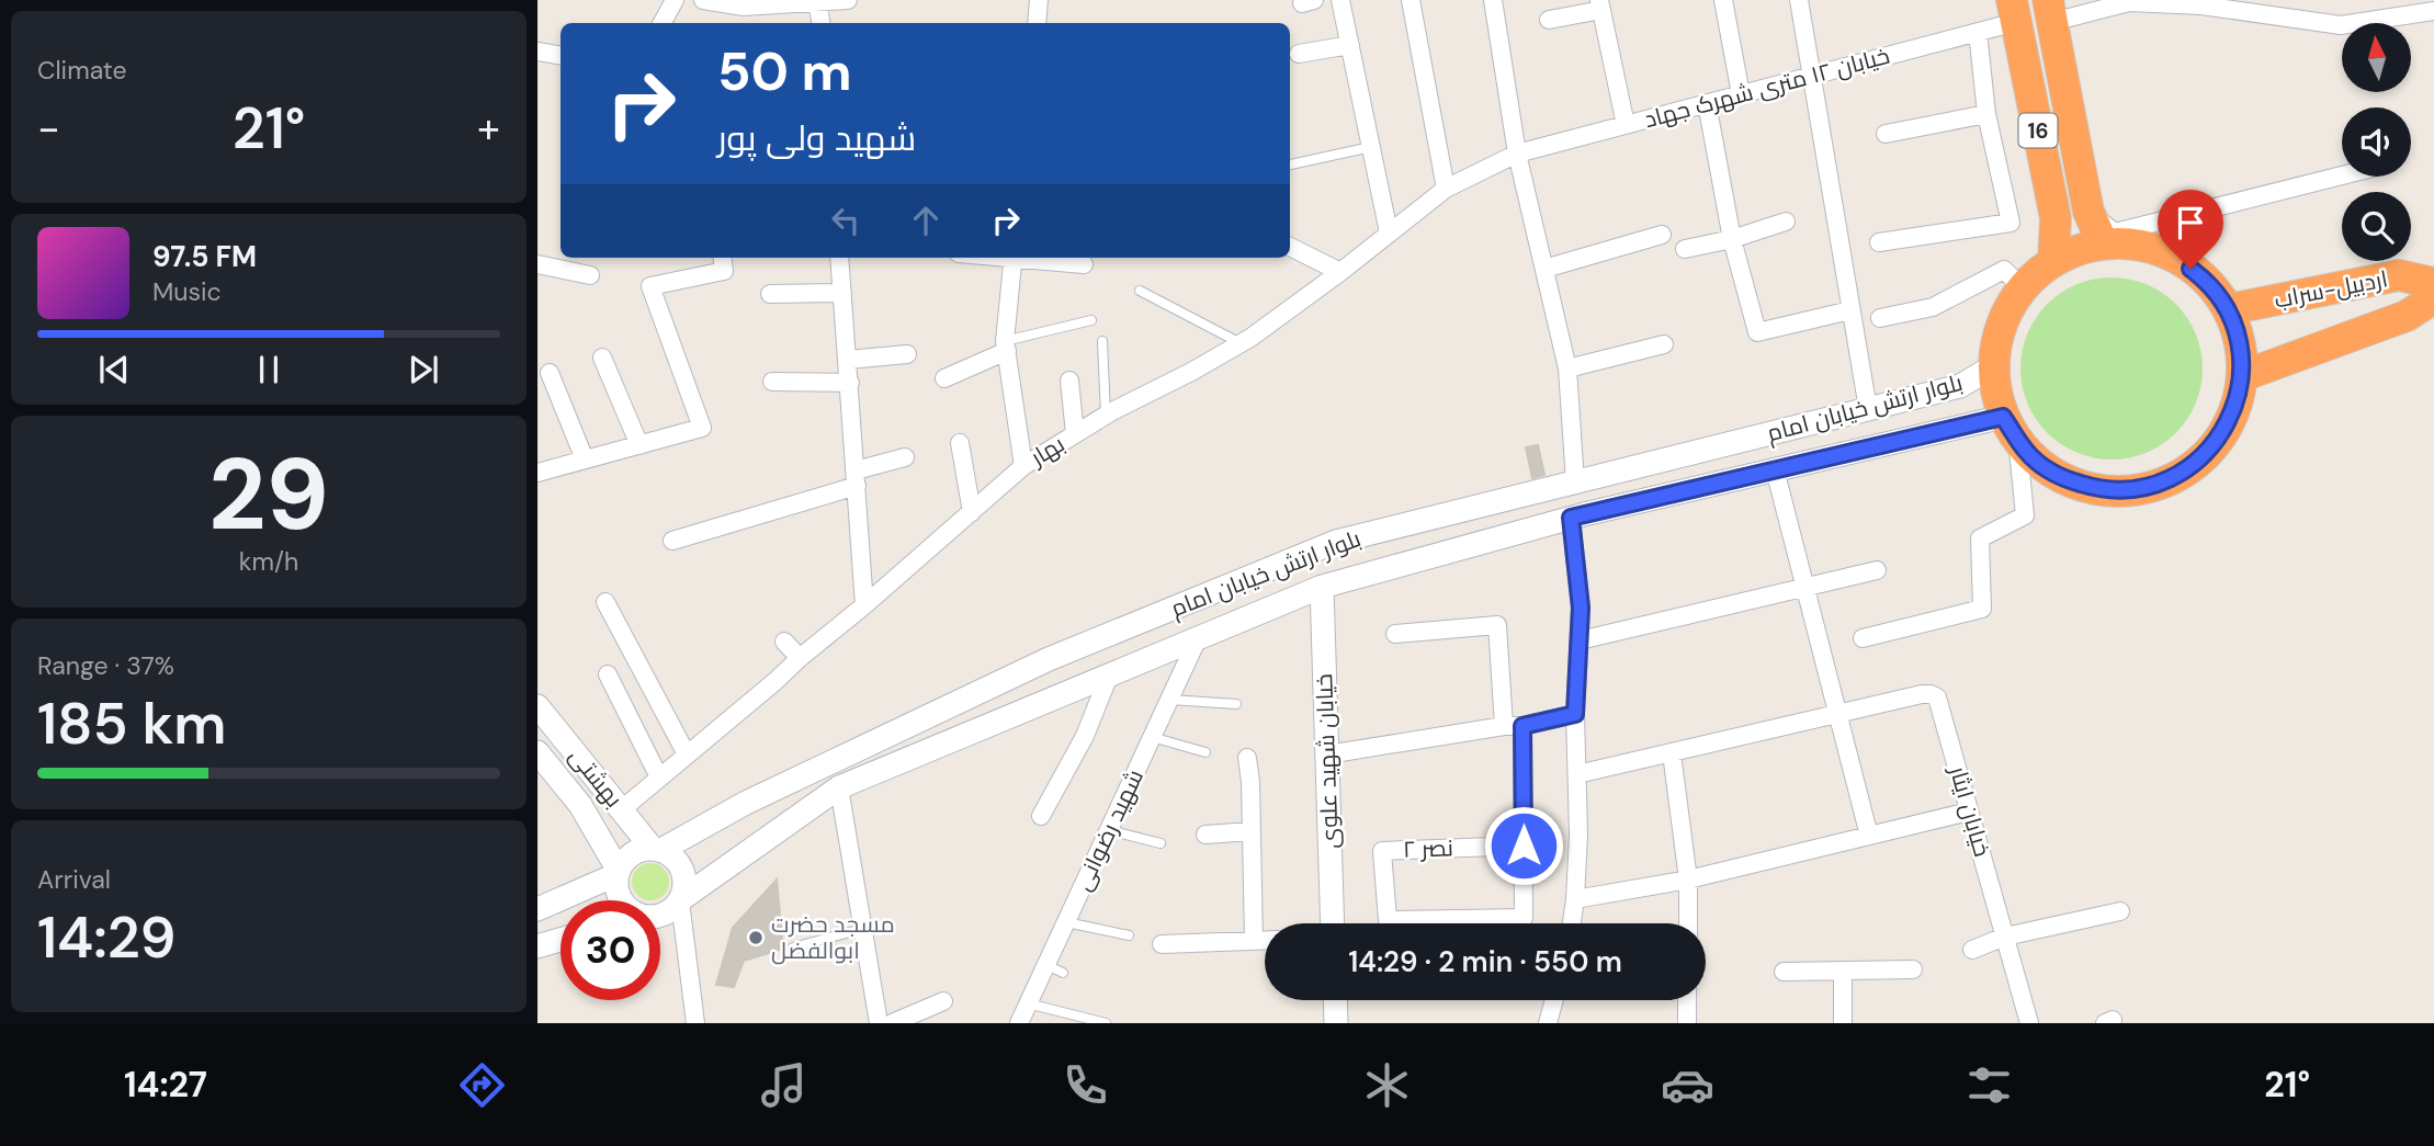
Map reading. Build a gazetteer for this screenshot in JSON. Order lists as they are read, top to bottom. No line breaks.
{"streets":{"highway":["16","اردبیل-سراب"],"main road":["بلوار ارتش خیابان امام","خیابان شهید علوی","بهشتی"],"street":["خیابان ۱۲ متری شهرک جهاد","بهار","خیابان ایثار","شهید رضوانی","نصر ۲"]},"crossings":[["خیابان ۱۲ متری شهرک جهاد","16"],["خیابان ۱۲ متری شهرک جهاد","بهار"],["16","اردبیل-سراب"],["16","بلوار ارتش خیابان امام"],["اردبیل-سراب","بلوار ارتش خیابان امام"],["بلوار ارتش خیابان امام","خیابان شهید علوی"],["بلوار ارتش خیابان امام","بهشتی"],["بلوار ارتش خیابان امام","شهید رضوانی"],["بهار","بهشتی"]],"places":["مسجد حضرت ابوالفضل"],"north":"top","page":{"tile":["Climate",["29","km/h"],["Range · 37%","185 km"],["Arrival","14:29"]],"turn":["50 m","شهید ولی پور"],"heat":["−","21°","+"],"song":["97.5 FM","Music"],"limit":"30","trip":"14:29 · 2 min · 550 m","tabs":["14:27","21°"]}}
